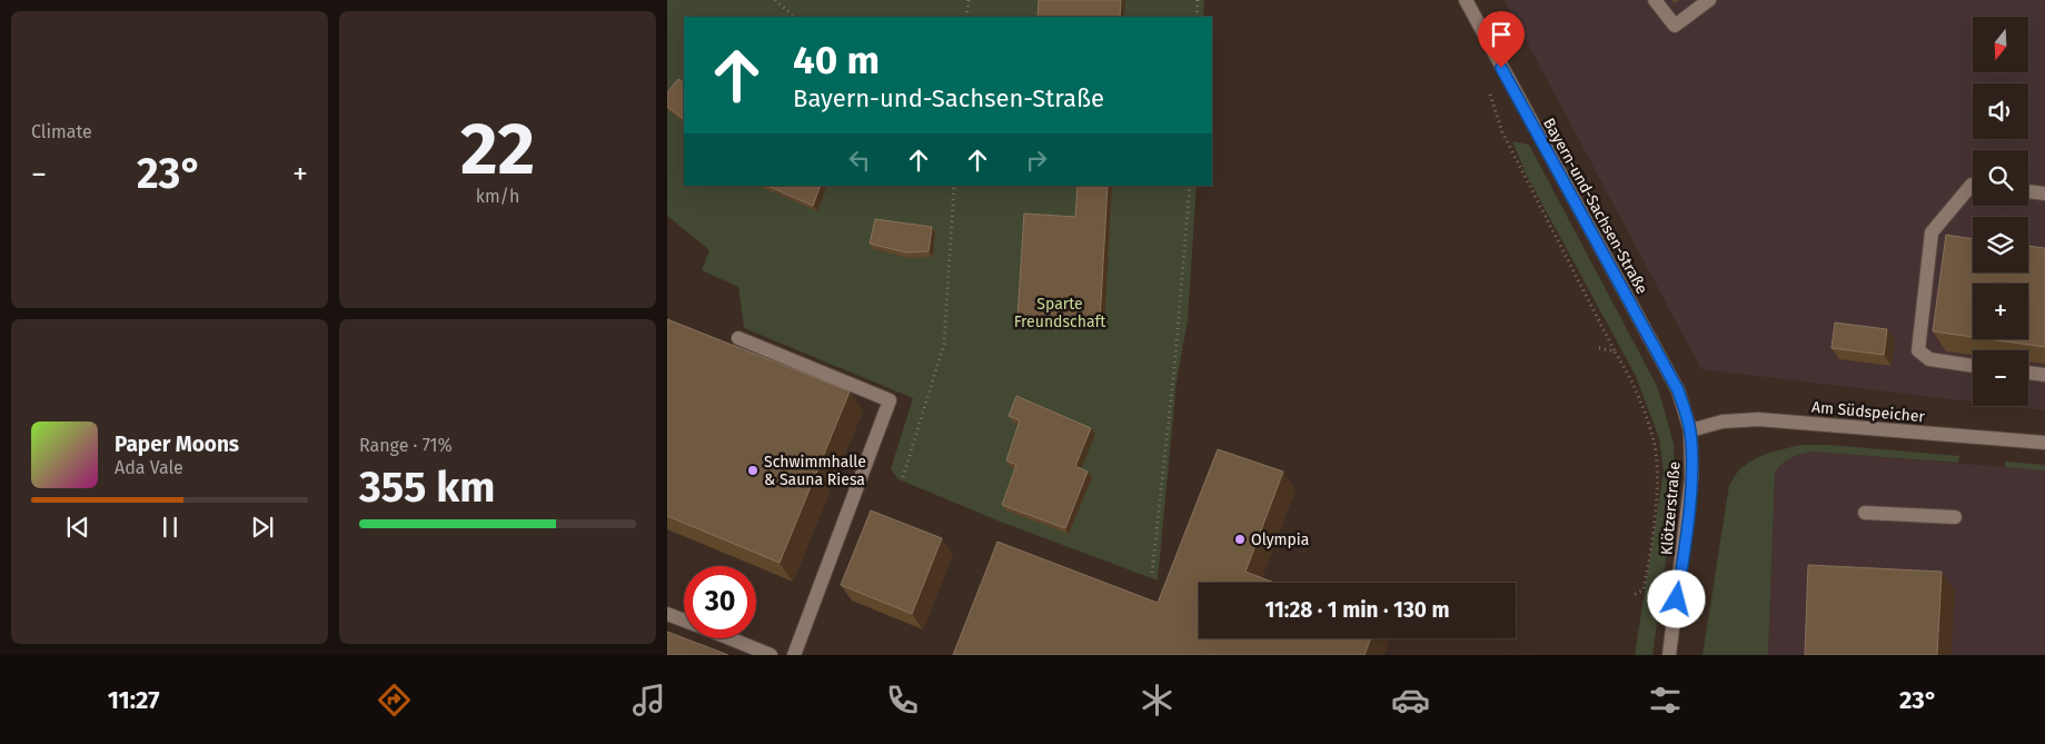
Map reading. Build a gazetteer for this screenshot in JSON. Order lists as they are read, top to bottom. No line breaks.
{"streets":{"street":["Bayern-und-Sachsen-Straße","Am Südspeicher","Klötzerstraße"]},"crossings":[["Bayern-und-Sachsen-Straße","Am Südspeicher"],["Bayern-und-Sachsen-Straße","Klötzerstraße"],["Am Südspeicher","Klötzerstraße"]],"parks":["Sparte Freundschaft"],"places":["Schwimmhalle & Sauna Riesa","Olympia"],"north":"bottom","page":{"tile":["Climate",["22","km/h"],["Range · 71%","355 km"]],"map_buttons":["+","−"],"turn":["40 m","Bayern-und-Sachsen-Straße"],"heat":["−","23°","+"],"song":["Paper Moons","Ada Vale"],"limit":"30","trip":"11:28 · 1 min · 130 m","tabs":["11:27","23°"]}}
